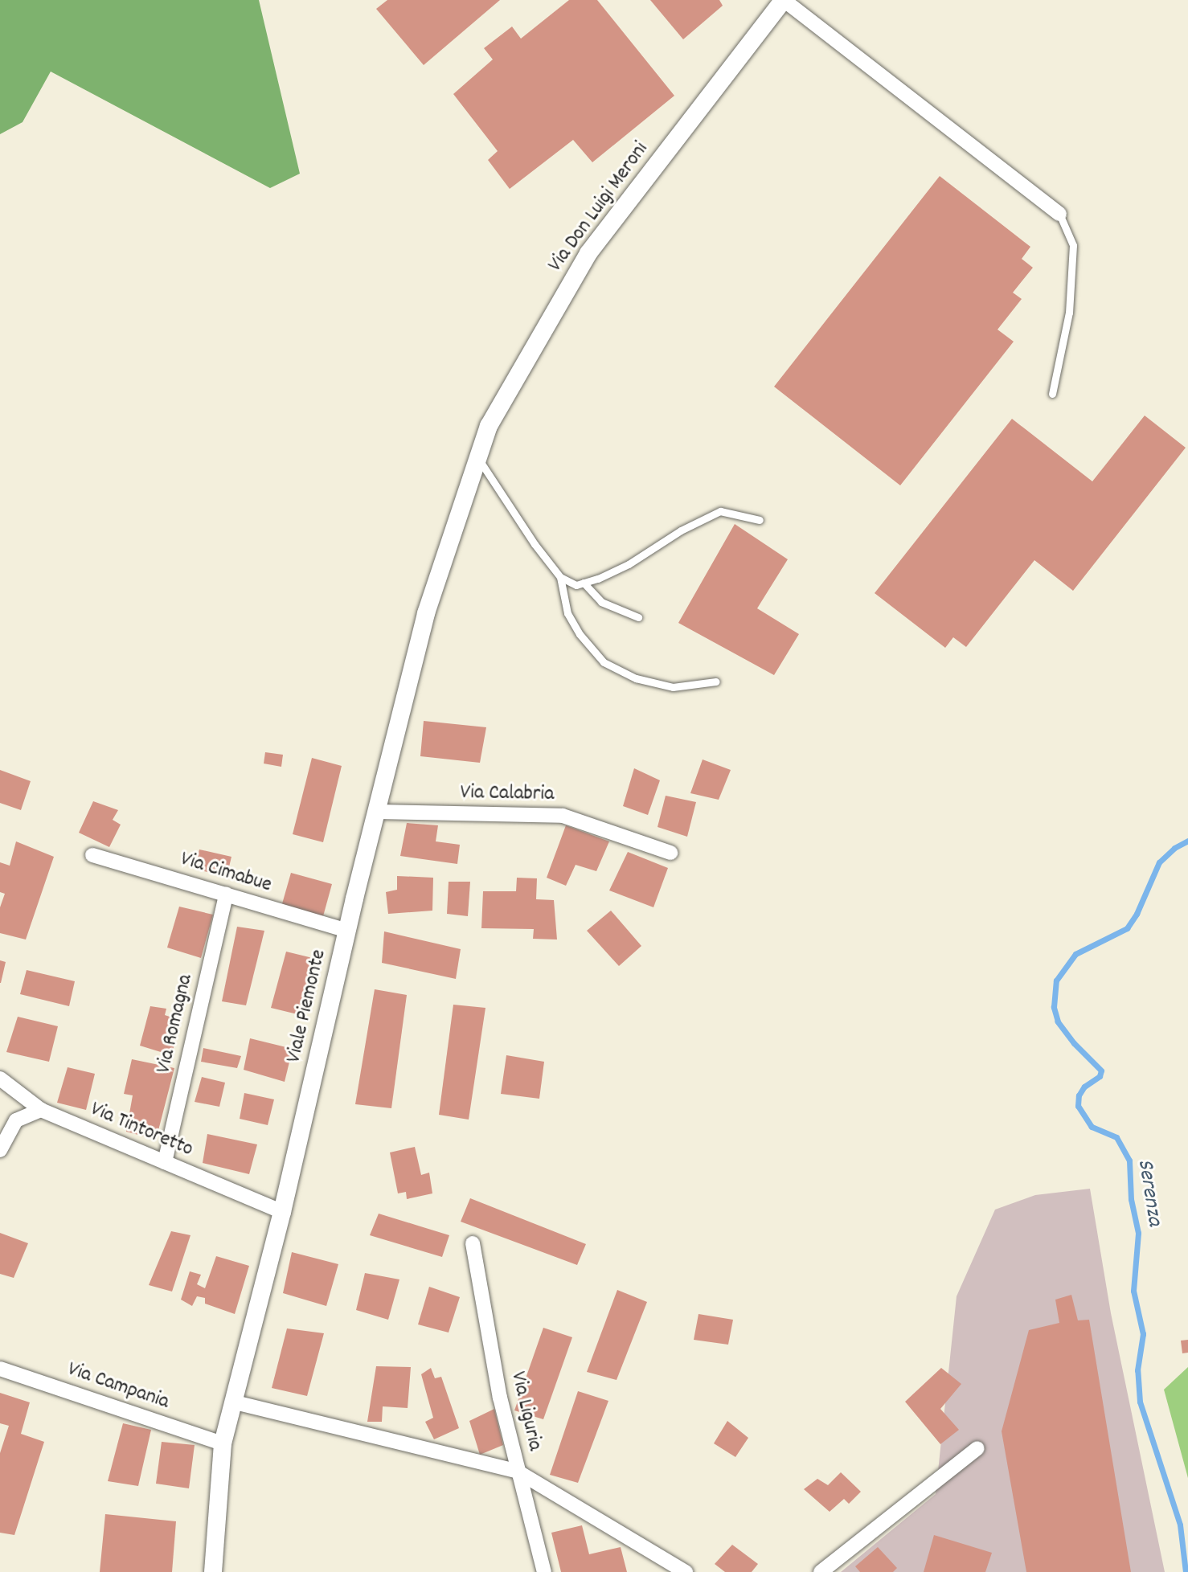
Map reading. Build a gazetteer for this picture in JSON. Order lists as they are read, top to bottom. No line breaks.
{"streets":{"street":["Via Don Luigi Meroni","Via Calabria","Via Cimabue","Viale Piemonte","Via Romagna","Via Tintoretto","Via Campania","Via Liguria"]},"crossings":[["Via Don Luigi Meroni","Viale Piemonte"],["Via Calabria","Viale Piemonte"],["Via Cimabue","Viale Piemonte"],["Via Cimabue","Via Romagna"],["Viale Piemonte","Via Tintoretto"],["Viale Piemonte","Via Campania"],["Via Romagna","Via Tintoretto"]],"water":["Serenza"]}
